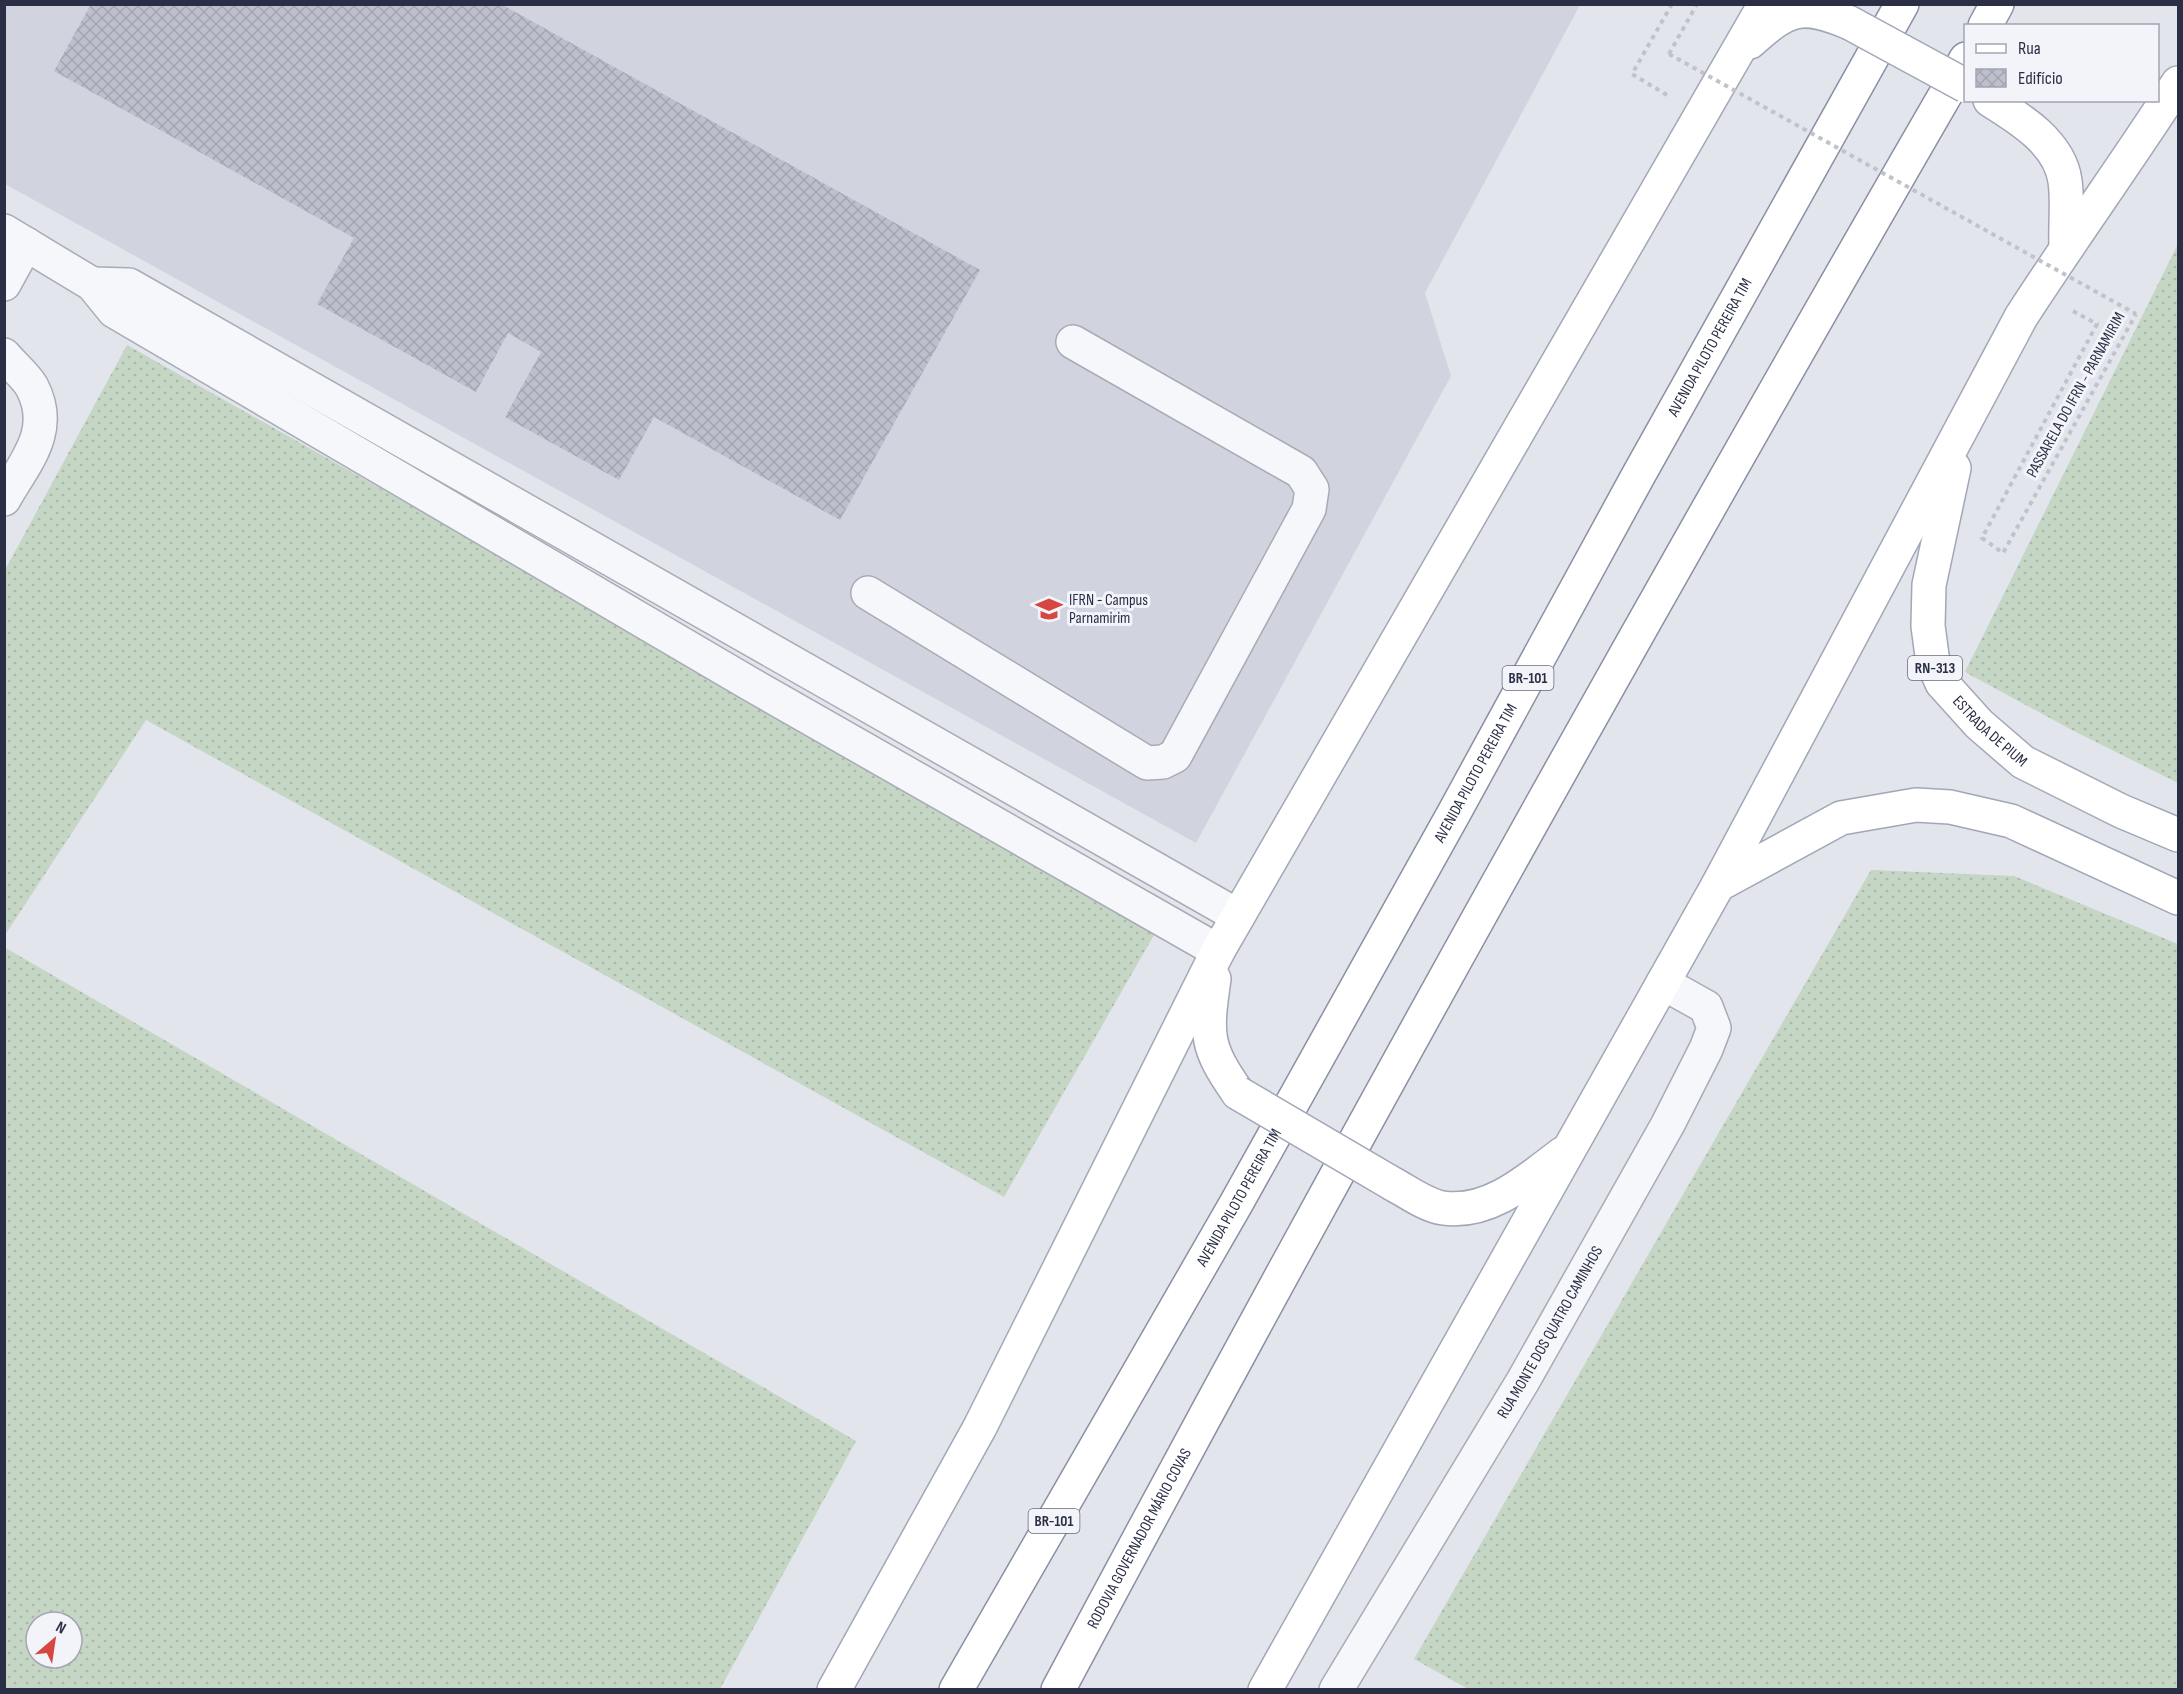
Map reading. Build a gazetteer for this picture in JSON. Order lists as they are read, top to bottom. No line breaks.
{"streets":{"main road":["AVENIDA PILOTO PEREIRA TIM","RN-313","BR-101","ESTRADA DE PIUM","RODOVIA GOVERNADOR MÁRIO COVAS"],"street":["RUA MONTE DOS QUATRO CAMINHOS"],"path":["PASSARELA DO IFRN - PARNAMIRIM"]},"places":{"school or university":["IFRN - Campus Parnamirim"]},"legend":["Rua","Edifício"],"north":"top right"}
